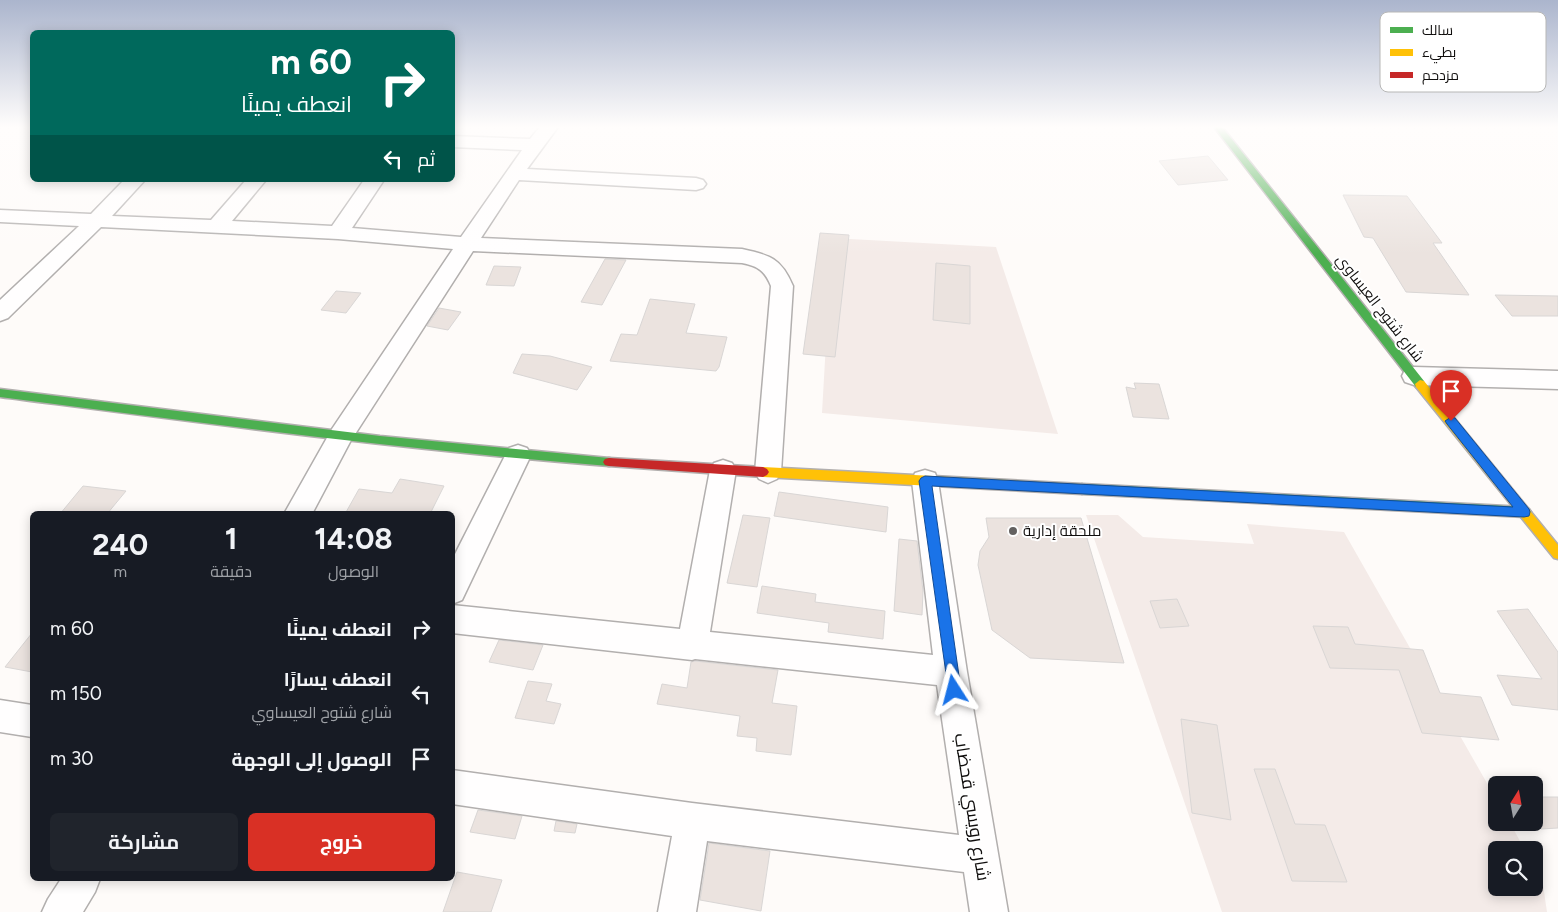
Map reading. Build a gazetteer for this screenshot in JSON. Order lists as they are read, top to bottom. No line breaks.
{"streets":{"street":["شارع شتوح العيساوي","شارع رويسي قحضاب"]},"places":["ملحقة إدارية"],"legend":["سالك","بطيء","مزدحم"],"north":"top","page":{"turn":["60 m","انعطف يمينًا"],"then":"ثم","eta":["14:08","الوصول","1","دقيقة","240","m"],"list":[{"name":"انعطف يمينًا","value":"60 m"},{"name":"انعطف يسارًا","note":"شارع شتوح العيساوي","value":"150 m"},{"name":"الوصول إلى الوجهة","value":"30 m"}],"buttons":["خروج","مشاركة"]}}
